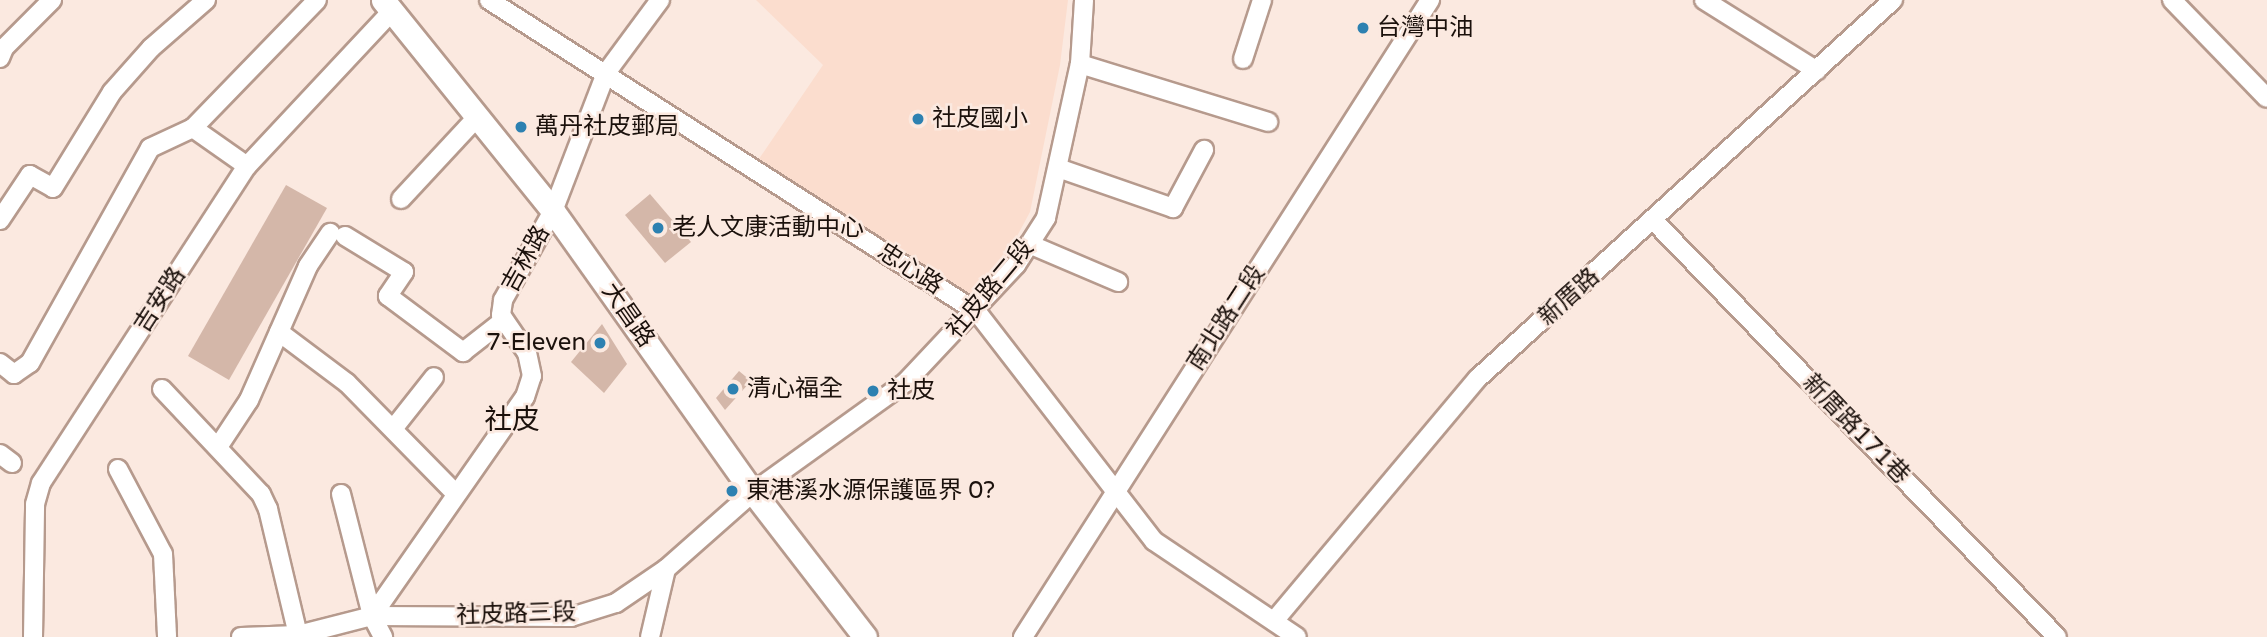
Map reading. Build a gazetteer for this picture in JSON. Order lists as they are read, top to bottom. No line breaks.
{"streets":{"main road":["大昌路"],"street":["吉林路","忠心路","社皮路二段","新厝路","吉安路","南北路二段","新厝路171巷","社皮路三段"]},"crossings":[["吉林路","忠心路"],["吉林路","大昌路"],["吉林路","社皮路三段"],["忠心路","社皮路二段"],["忠心路","新厝路"],["忠心路","南北路二段"],["社皮路二段","大昌路"],["社皮路二段","社皮路三段"],["新厝路","新厝路171巷"],["吉安路","大昌路"],["大昌路","社皮路三段"]],"districts":["社皮"],"places":["台灣中油","社皮國小","萬丹社皮郵局","老人文康活動中心","7-Eleven","清心福全","社皮","東港溪水源保護區界 0?"]}
